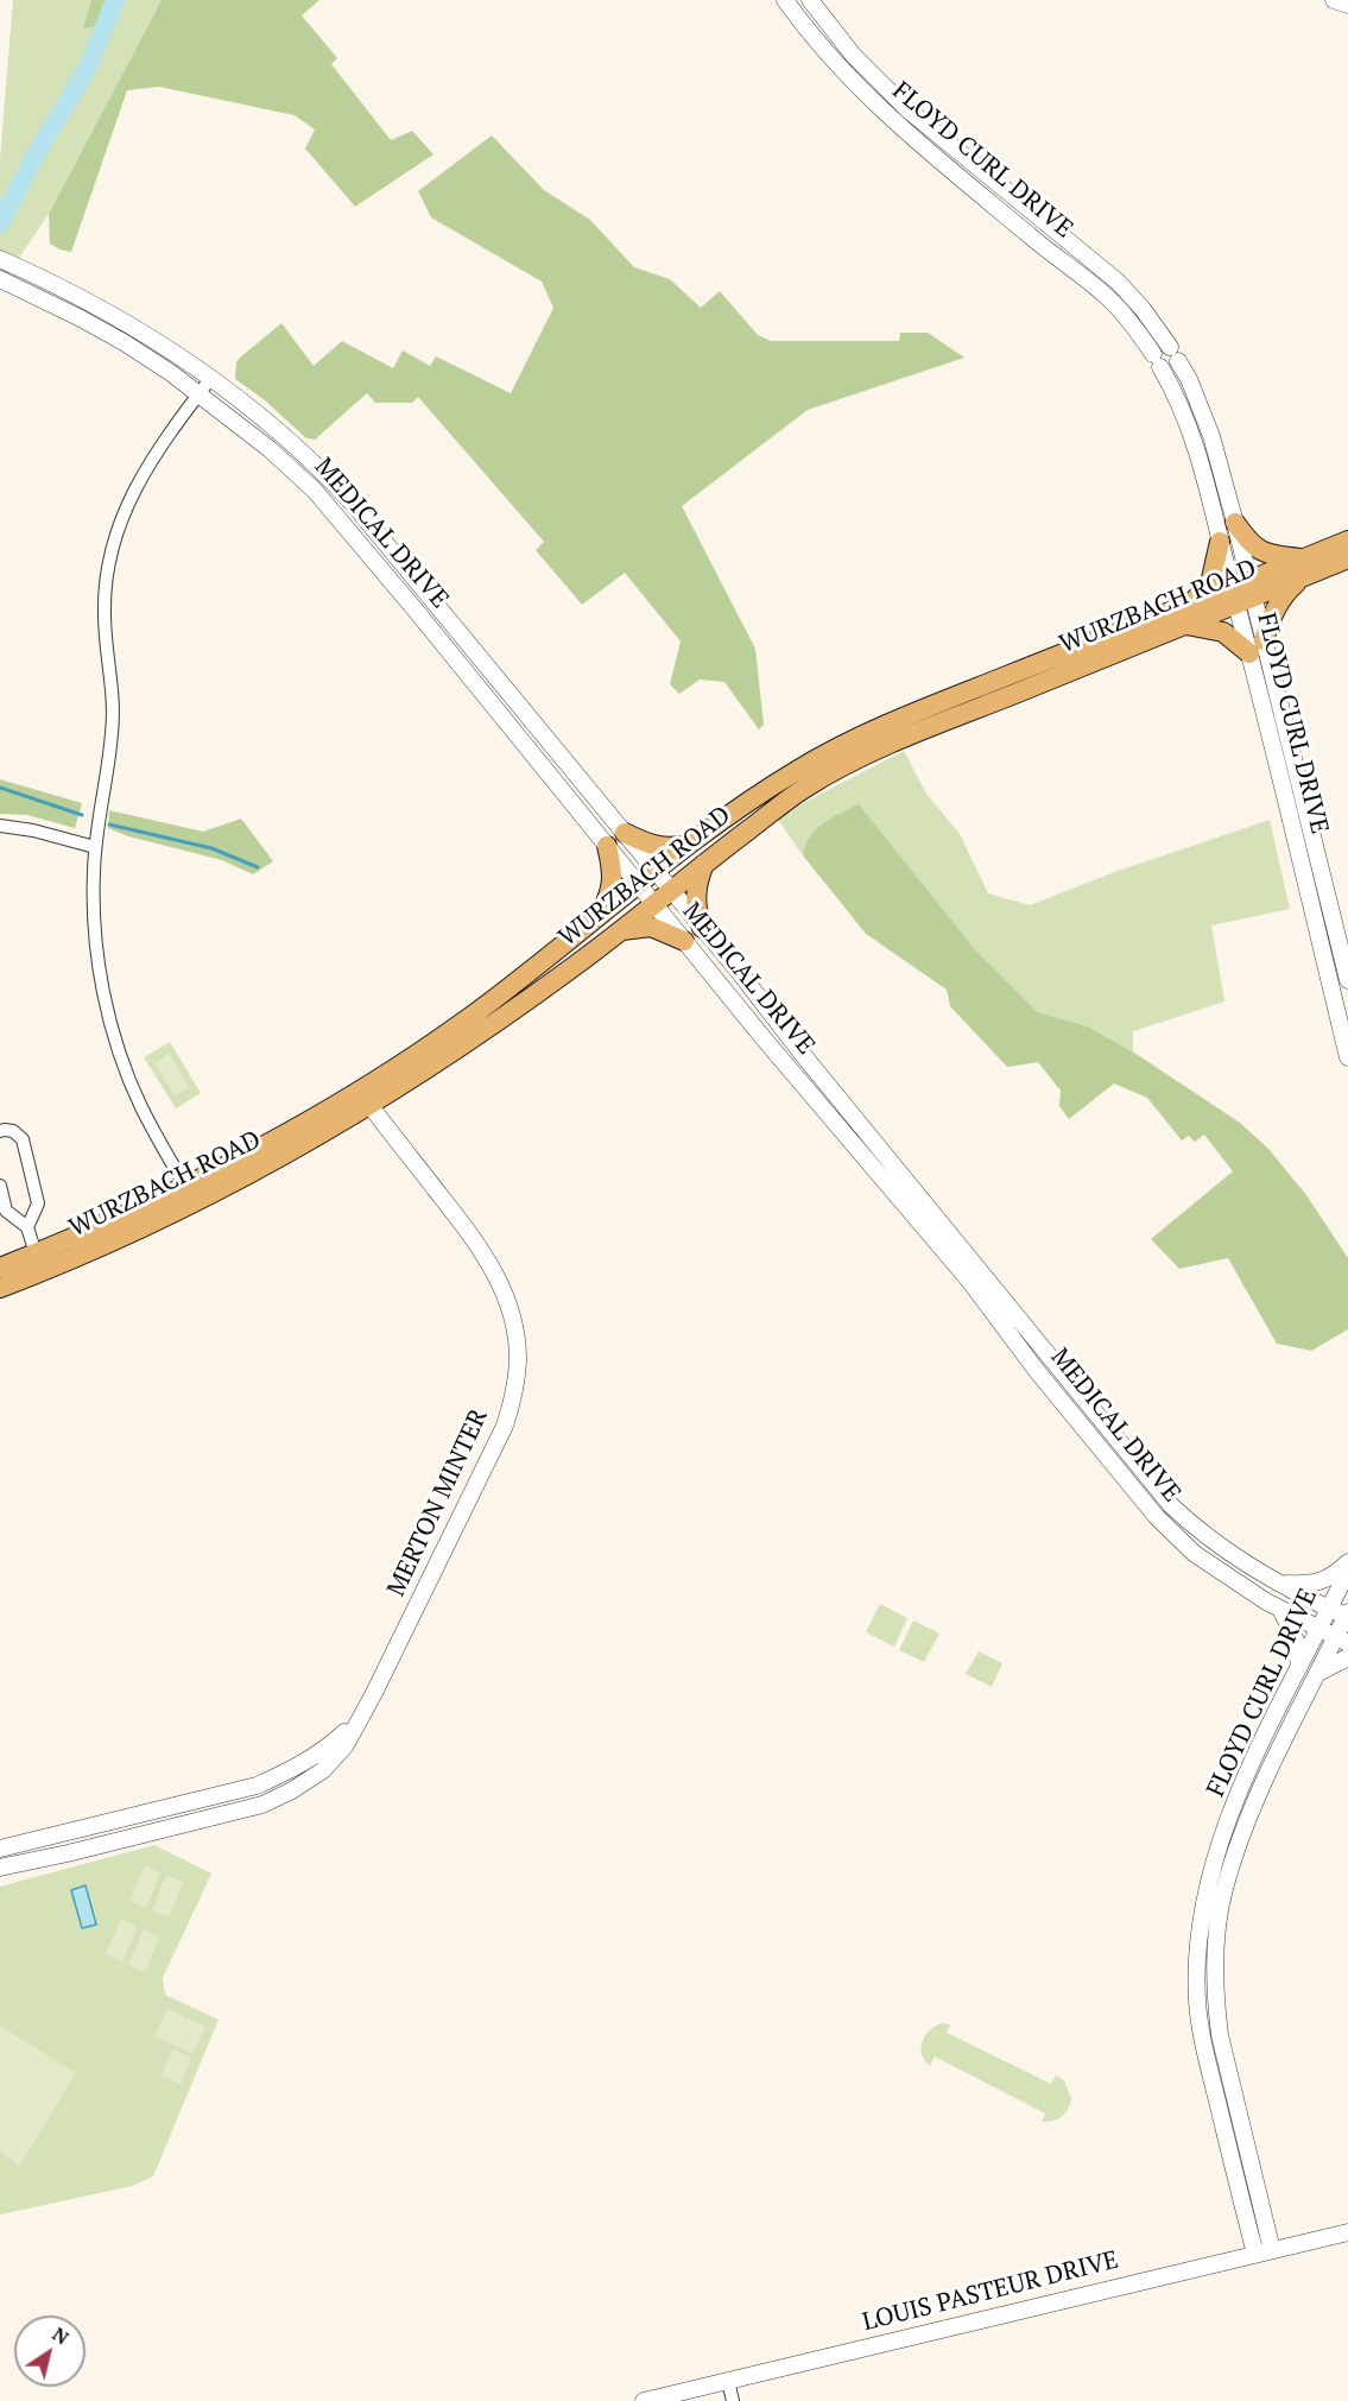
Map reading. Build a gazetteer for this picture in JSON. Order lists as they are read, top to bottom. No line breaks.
{"streets":{"main road":["WURZBACH ROAD"],"street":["FLOYD CURL DRIVE","MEDICAL DRIVE","MERTON MINTER","LOUIS PASTEUR DRIVE"]},"crossings":[["FLOYD CURL DRIVE","MEDICAL DRIVE"],["FLOYD CURL DRIVE","WURZBACH ROAD"],["FLOYD CURL DRIVE","LOUIS PASTEUR DRIVE"],["MEDICAL DRIVE","WURZBACH ROAD"],["WURZBACH ROAD","MERTON MINTER"]],"north":"top right"}
